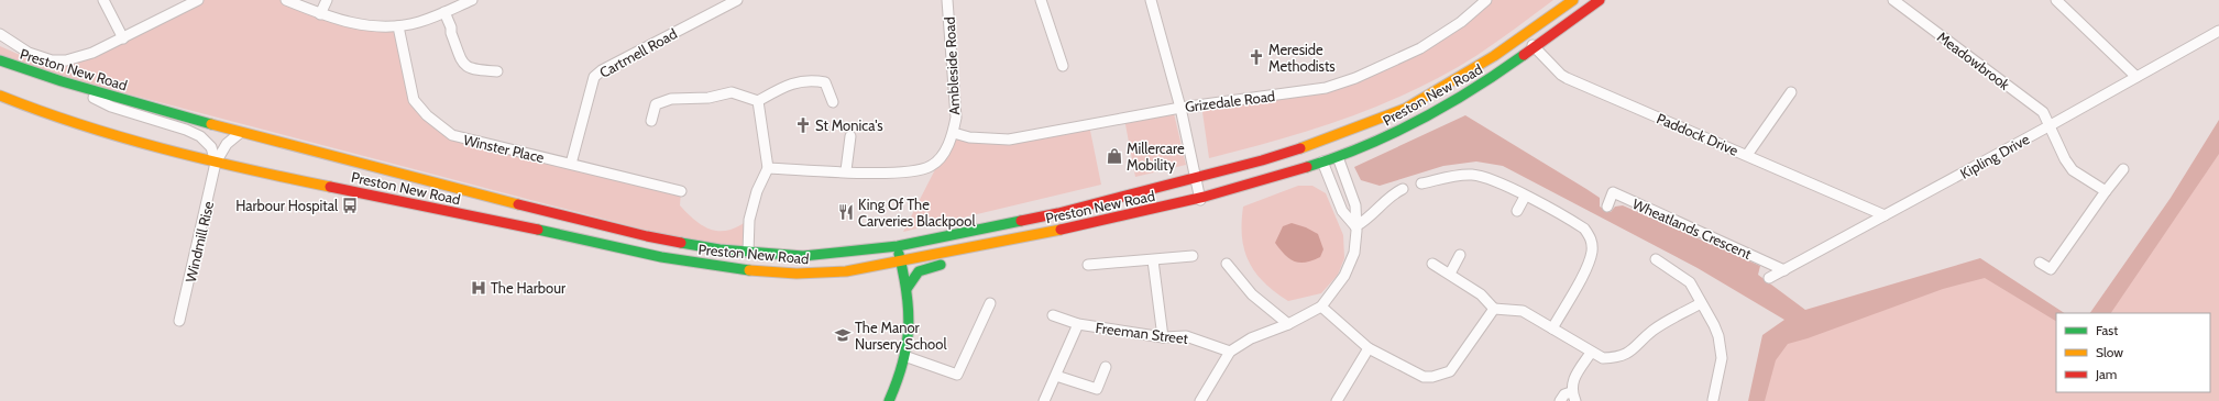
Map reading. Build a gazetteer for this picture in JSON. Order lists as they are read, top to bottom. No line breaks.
{"streets":{"main road":["Preston New Road"],"street":["Cartmell Road","Meadowbrook","Ambleside Road","Grizedale Road","Paddock Drive","Winster Place","Kipling Drive","Wheatlands Crescent","Windmill Rise","Freeman Street"]},"crossings":[["Cartmell Road","Winster Place"],["Meadowbrook","Kipling Drive"],["Ambleside Road","Grizedale Road"],["Preston New Road","Paddock Drive"],["Preston New Road","Windmill Rise"],["Paddock Drive","Kipling Drive"],["Kipling Drive","Wheatlands Crescent"]],"places":{"church":["Mereside Methodists","St Monica's"],"shop":["Millercare Mobility"],"bus stop":["Harbour Hospital"],"restaurant":["King Of The Carveries Blackpool"],"hospital":["The Harbour"],"school or university":["The Manor Nursery School"]},"legend":["Fast","Slow","Jam"]}
